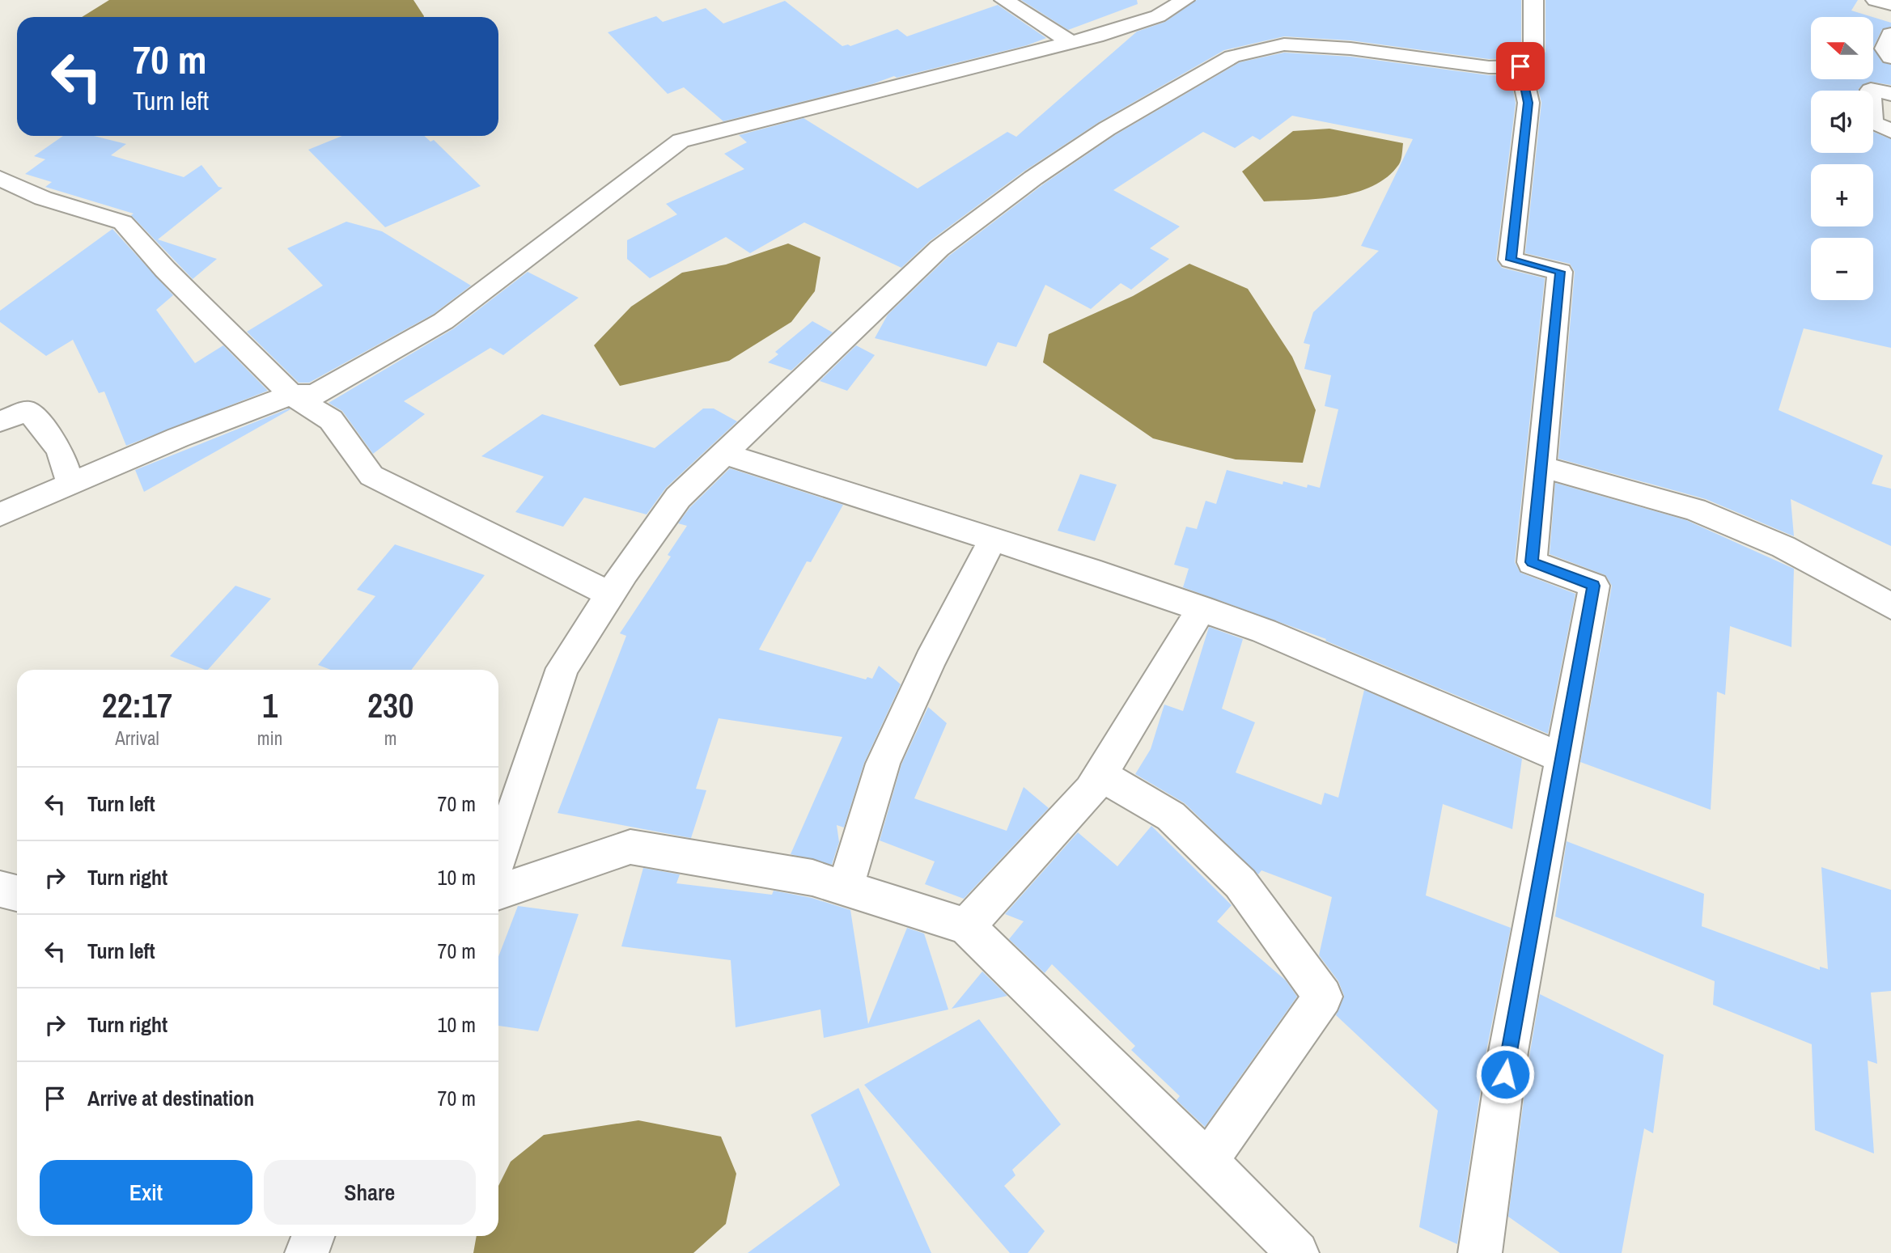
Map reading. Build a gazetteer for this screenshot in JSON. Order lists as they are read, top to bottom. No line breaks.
{"north":"left","page":{"map_buttons":["+","−"],"turn":["70 m","Turn left"],"eta":["22:17","Arrival","1","min","230","m"],"list":[{"name":"Turn left","value":"70 m"},{"name":"Turn right","value":"10 m"},{"name":"Turn left","value":"70 m"},{"name":"Turn right","value":"10 m"},{"name":"Arrive at destination","value":"70 m"}],"buttons":["Exit","Share"]}}
